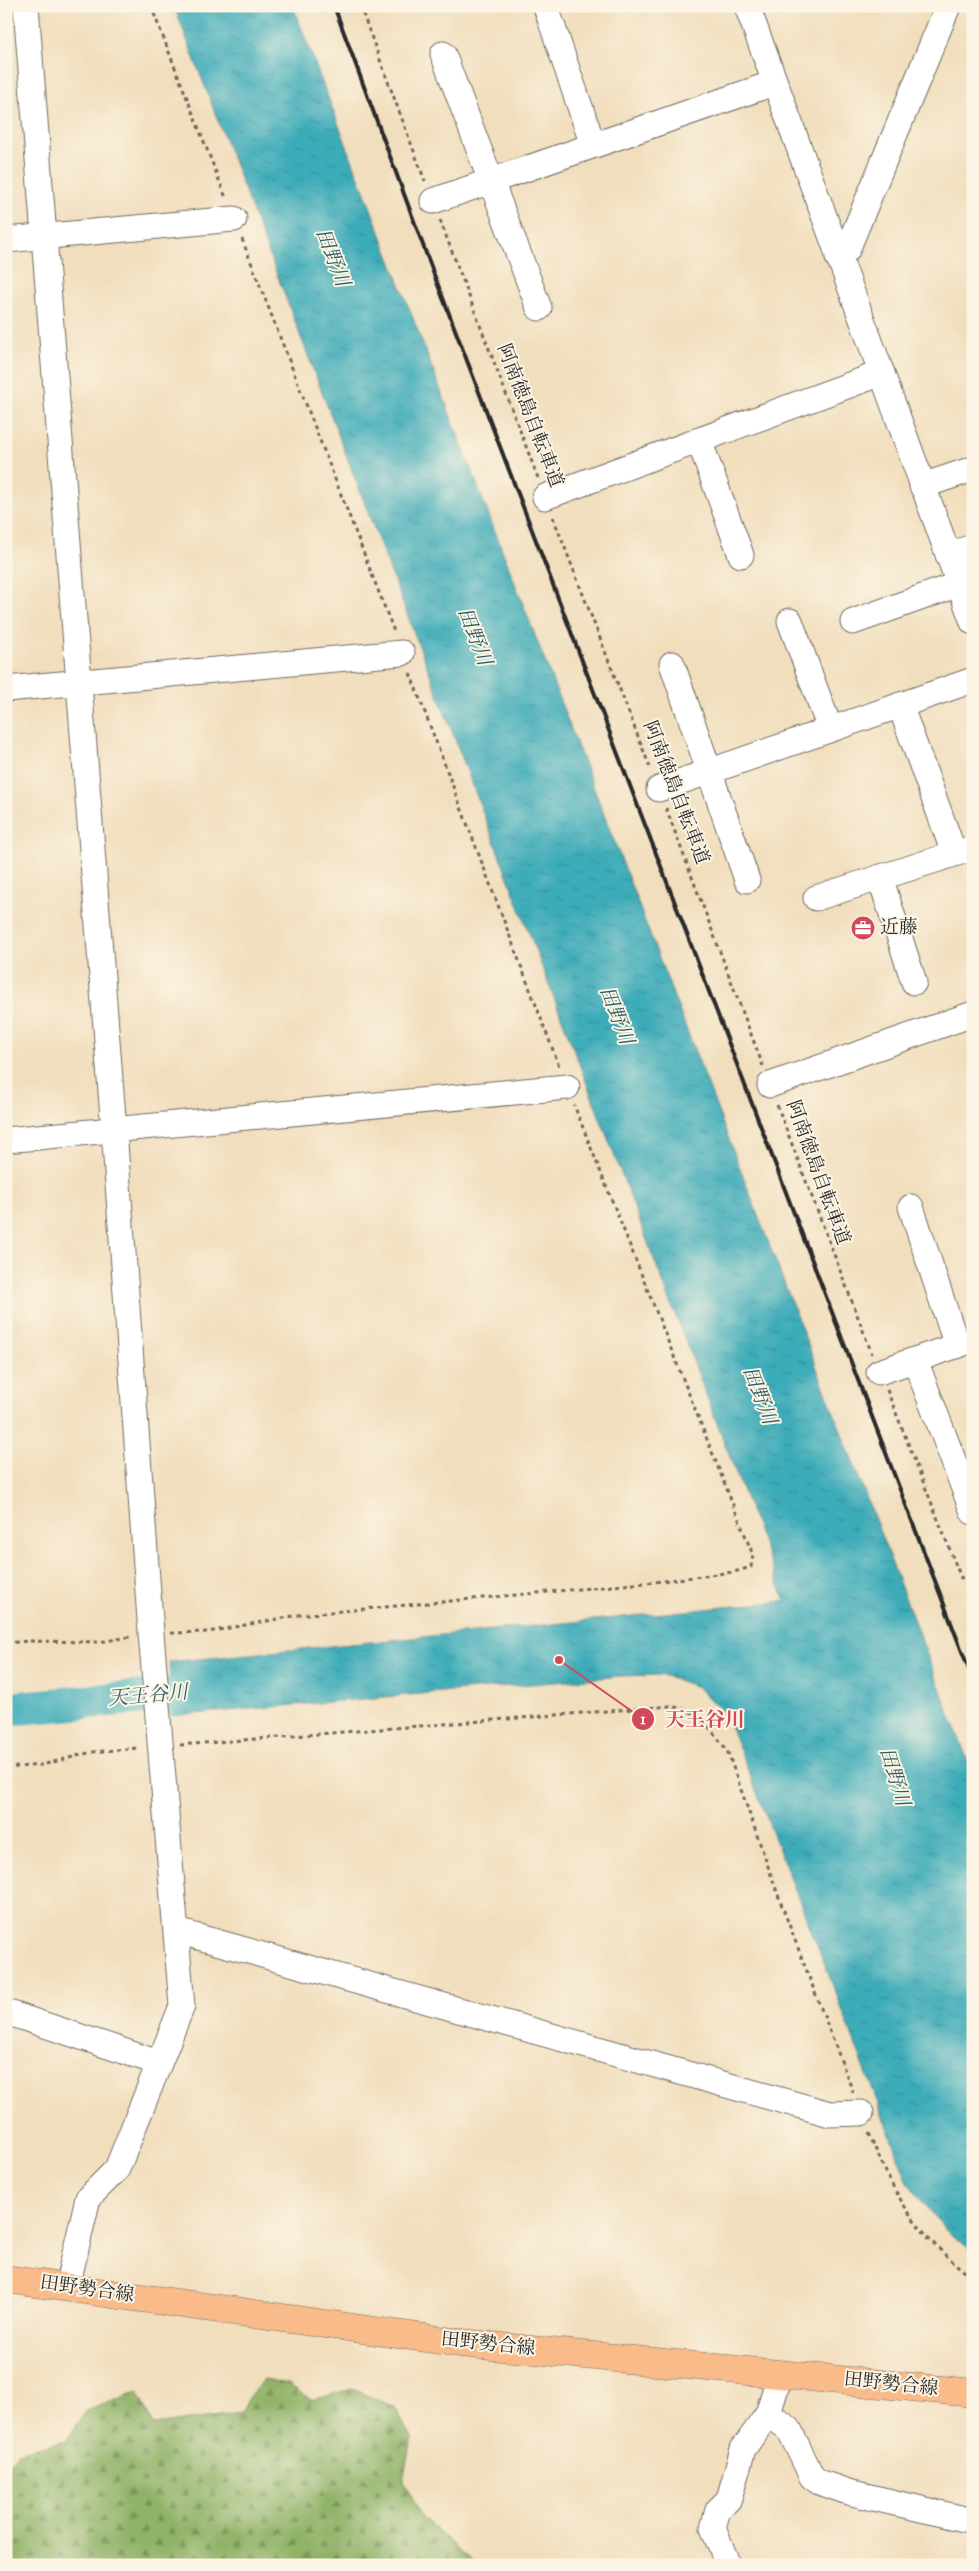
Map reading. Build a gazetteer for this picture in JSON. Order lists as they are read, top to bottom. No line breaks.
{"streets":{"main road":["田野勢合線"],"path":["阿南徳島自転車道"]},"water":["田野川","天王谷川"],"places":{"office":["近藤"],"other":["天王谷川"]}}
